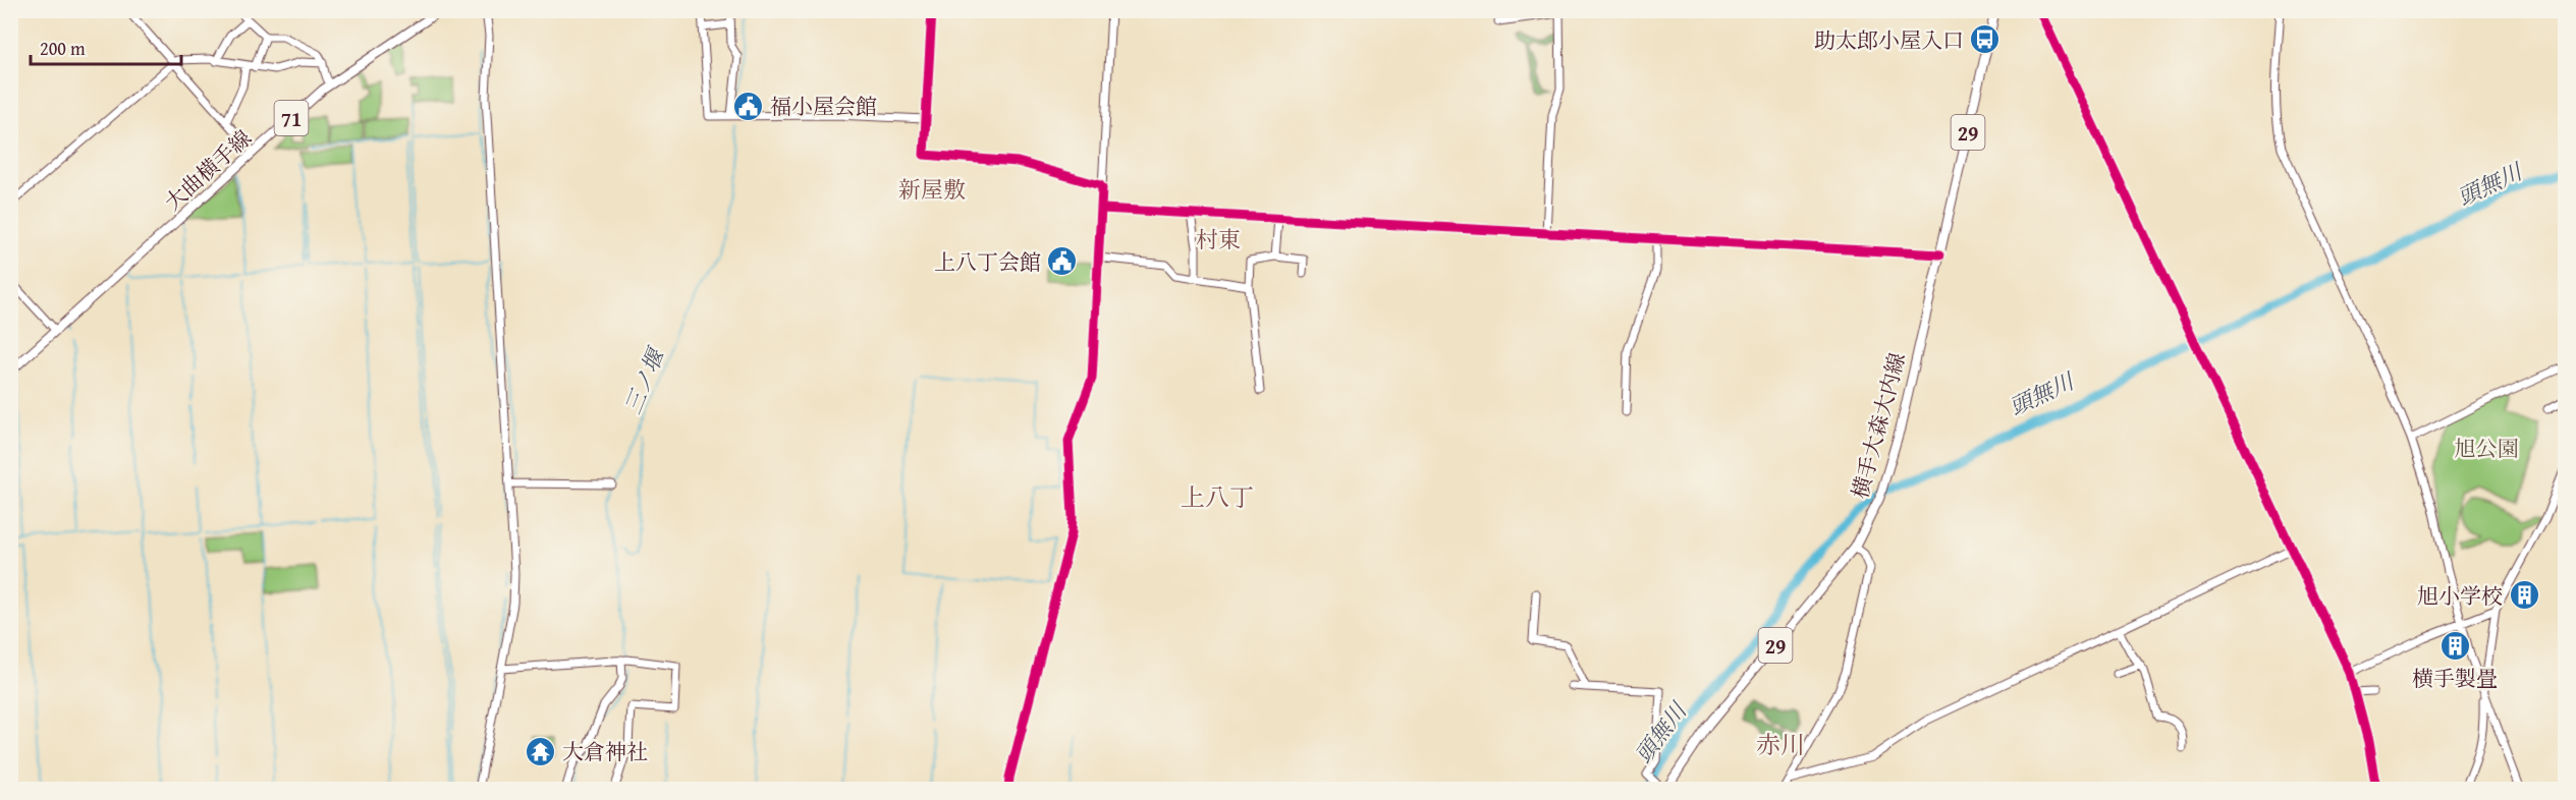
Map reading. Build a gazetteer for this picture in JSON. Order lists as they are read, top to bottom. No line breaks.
{"streets":{"main road":["71","29","大曲横手線","横手大森大内線"]},"districts":["新屋敷","村東","上八丁","赤川"],"water":["頭無川","三ノ堰"],"parks":["旭公園"],"places":{"bus stop":["助太郎小屋入口"],"public building":["福小屋会館","上八丁会館"],"building":["旭小学校","横手製畳"],"temple":["大倉神社"]},"scale_bar":"200 m"}
